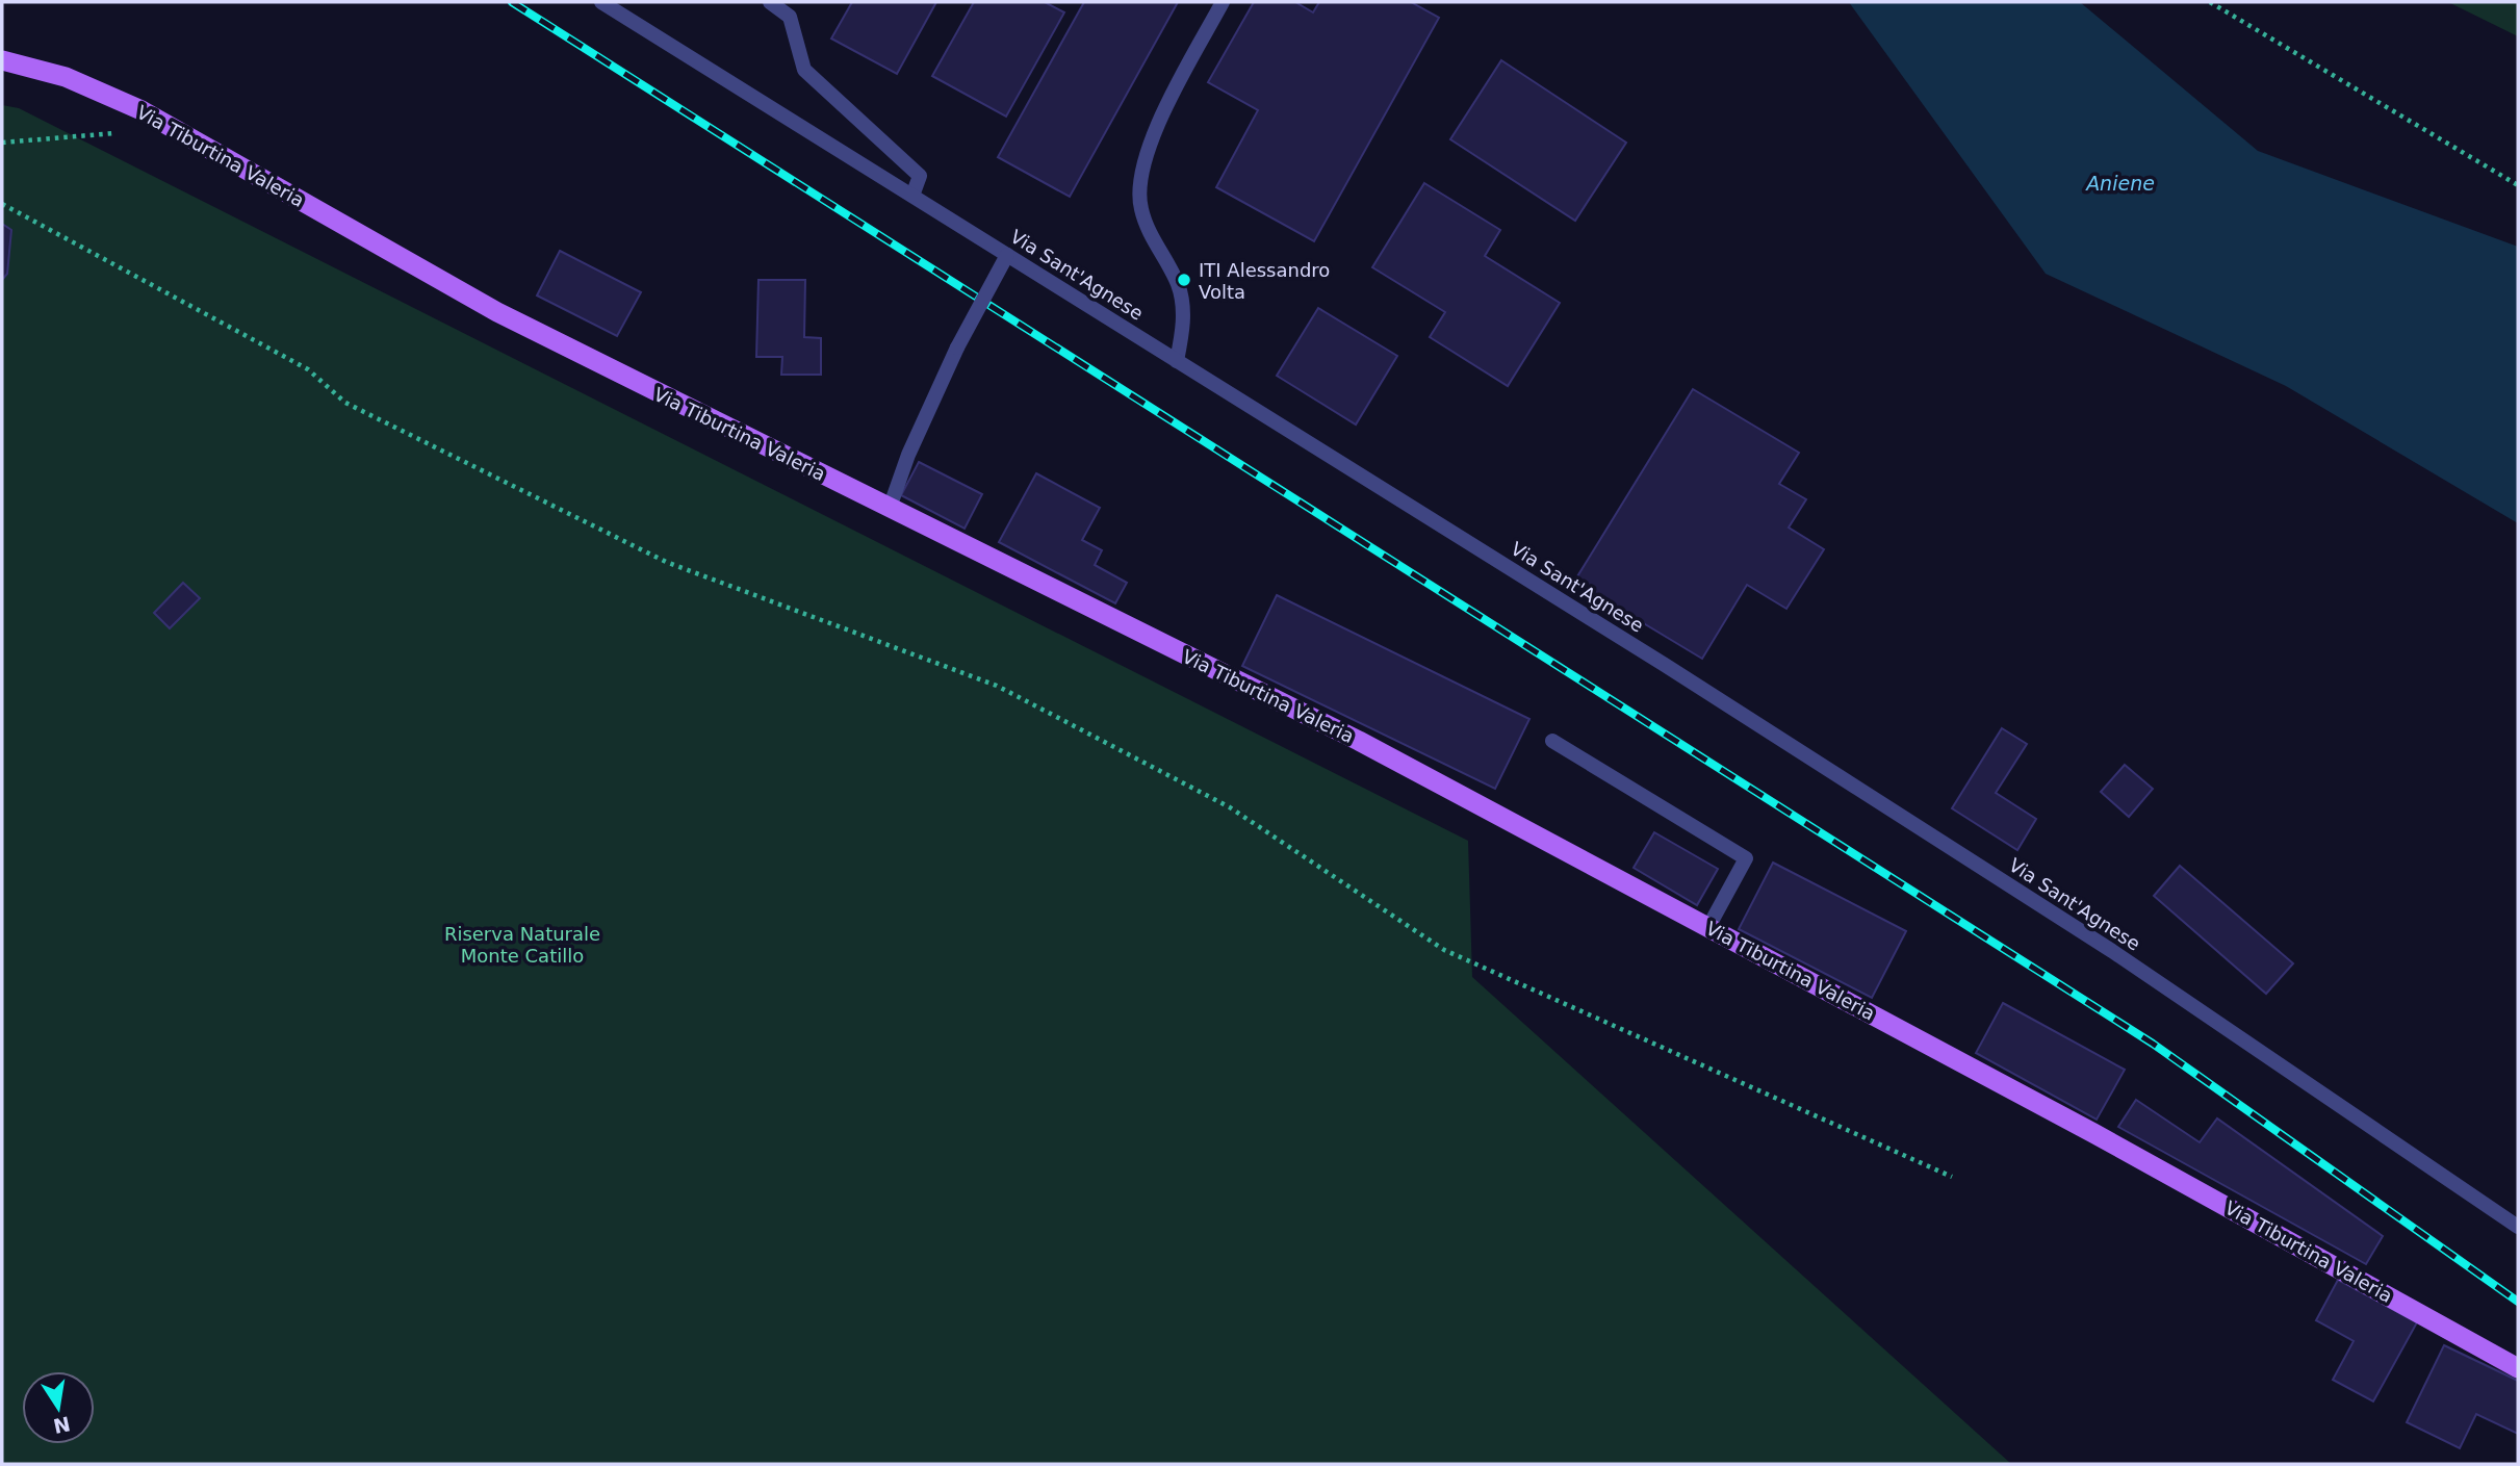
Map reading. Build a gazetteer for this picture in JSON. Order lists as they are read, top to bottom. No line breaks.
{"streets":{"main road":["Via Tiburtina Valeria"],"street":["Via Sant'Agnese"]},"water":["Aniene"],"parks":["Riserva Naturale Monte Catillo"],"places":["ITI Alessandro Volta"],"north":"bottom"}
